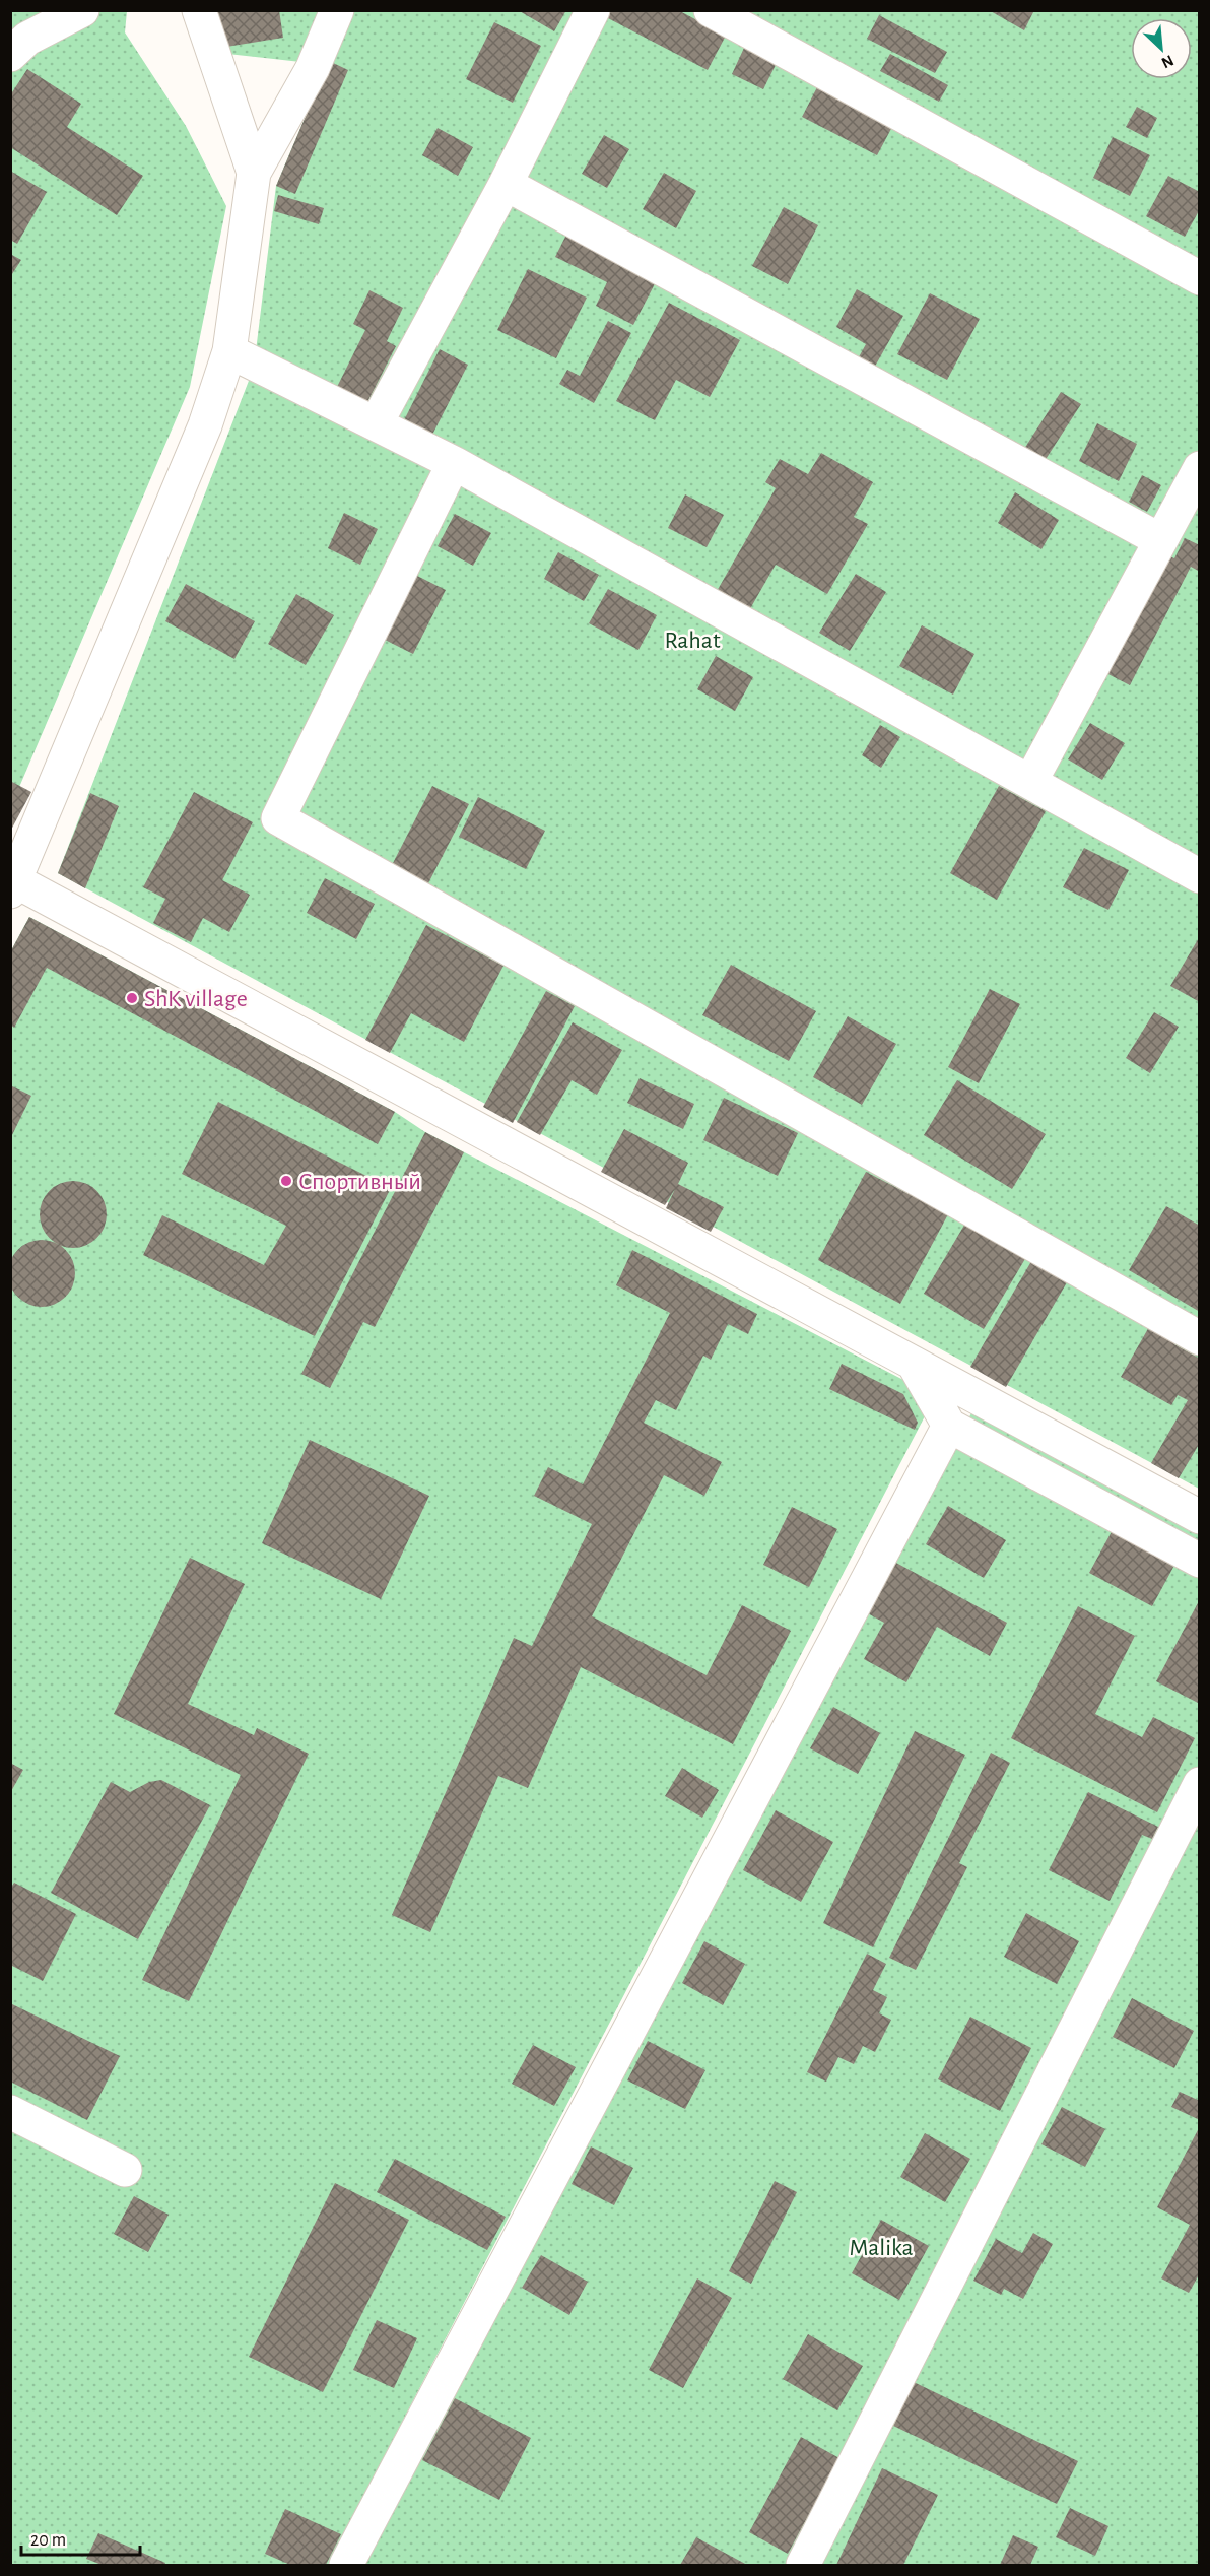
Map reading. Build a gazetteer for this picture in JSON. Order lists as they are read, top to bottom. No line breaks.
{"parks":["Rahat","Malika"],"places":["ShK village","Спортивный"],"scale_bar":"20 m","north":"bottom right"}
